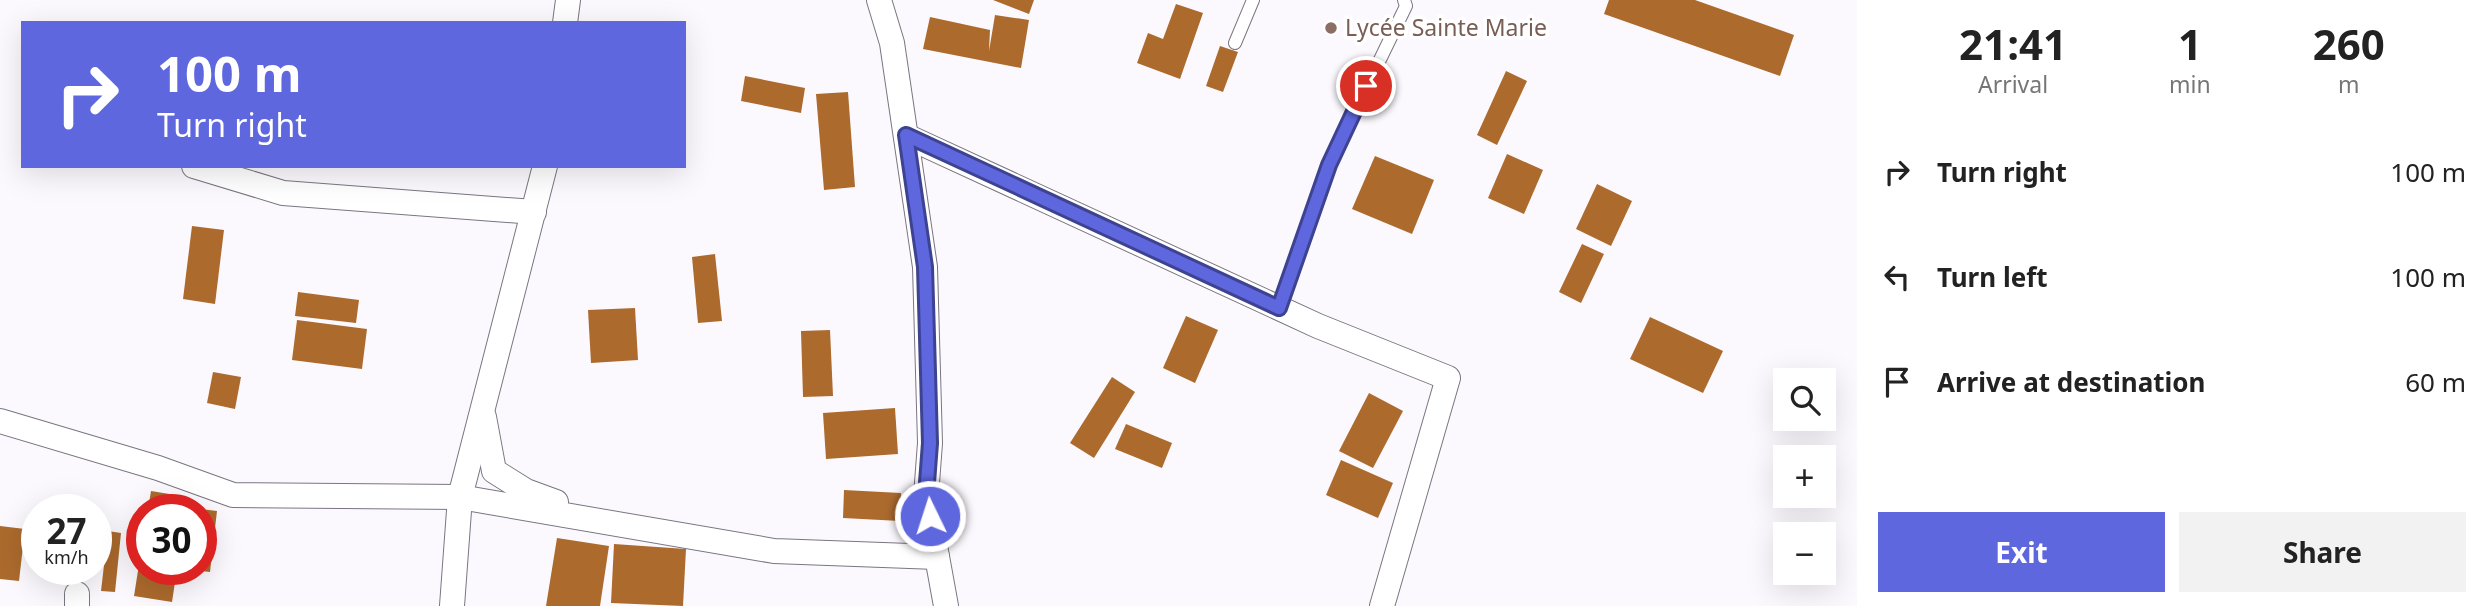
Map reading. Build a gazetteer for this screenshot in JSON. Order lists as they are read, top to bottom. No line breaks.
{"places":["Lycée Sainte Marie"],"page":{"eta":["21:41","Arrival","1","min","260","m"],"turn":["100 m","Turn right"],"list":[{"name":"Turn right","value":"100 m"},{"name":"Turn left","value":"100 m"},{"name":"Arrive at destination","value":"60 m"}],"map_buttons":["+","−"],"speed":"27 km/h","limit":"30","buttons":["Exit","Share"]}}
